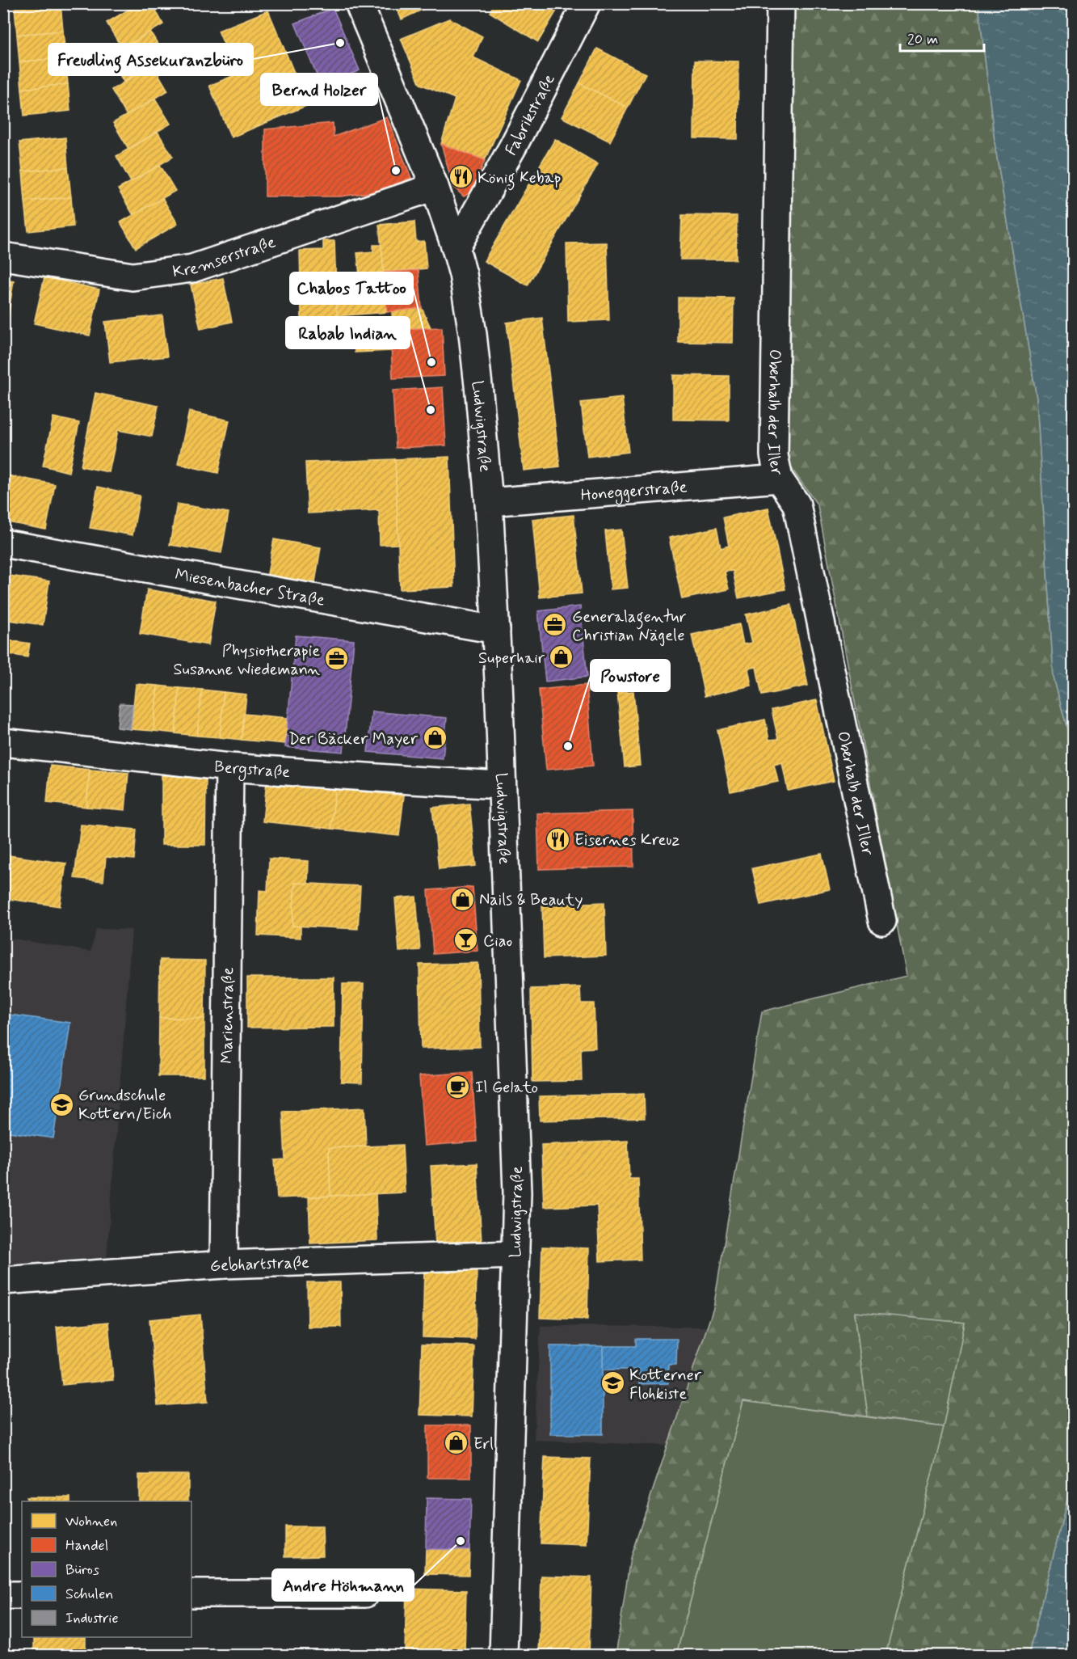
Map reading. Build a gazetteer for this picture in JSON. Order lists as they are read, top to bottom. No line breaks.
{"streets":{"street":["Fabrikstraße","Kremserstraße","Oberhalb der Iller","Ludwigstraße","Honeggerstraße","Miesenbacher Straße","Bergstraße","Marienstraße","Gebhartstraße"]},"crossings":[["Fabrikstraße","Ludwigstraße"],["Kremserstraße","Ludwigstraße"],["Oberhalb der Iller","Honeggerstraße"],["Ludwigstraße","Honeggerstraße"],["Ludwigstraße","Miesenbacher Straße"],["Ludwigstraße","Bergstraße"],["Ludwigstraße","Gebhartstraße"],["Bergstraße","Marienstraße"],["Marienstraße","Gebhartstraße"]],"places":{"other":["Freudling Assekuranzbüro","Bernd Holzer","Chabos Tattoo","Rabab Indian","Powstore","Andre Höhmann"],"restaurant":["König Kebap","Eisernes Kreuz"],"office":["Generalagentur Christian Nägele","Physiotherapie Susanne Wiedemann"],"shop":["Superhair","Der Bäcker Mayer","Nails & Beauty","Erl"],"bar":["Ciao"],"cafe":["Il Gelato"],"school or university":["Grundschule Kottern/Eich","Kotterner Flohkiste"]},"legend":["Wohnen","Handel","Büros","Schulen","Industrie"],"scale_bar":"20 m"}
